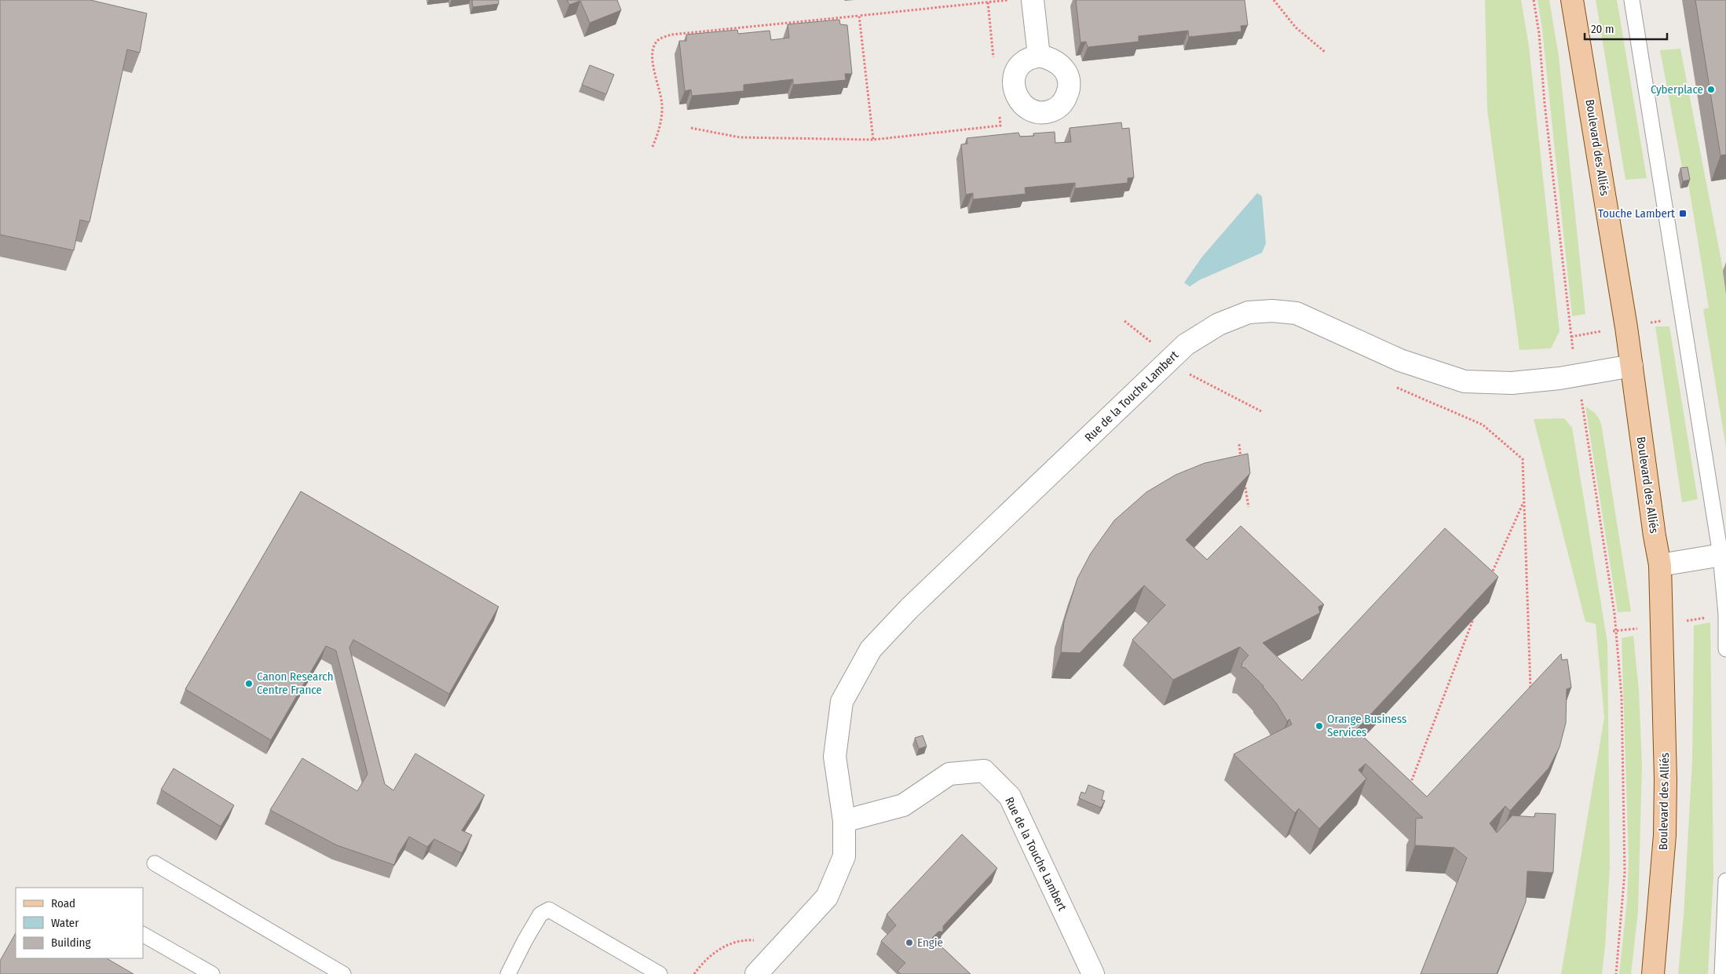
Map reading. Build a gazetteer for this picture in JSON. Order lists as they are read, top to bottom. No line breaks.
{"streets":{"main road":["Boulevard des Alliés"],"street":["Rue de la Touche Lambert"]},"crossings":[["Boulevard des Alliés","Rue de la Touche Lambert"]],"places":{"other":["Cyberplace","Canon Research Centre France","Orange Business Services","Engie"],"transit":["Touche Lambert"]},"legend":["Road","Water","Building"],"scale_bar":"20 m"}
